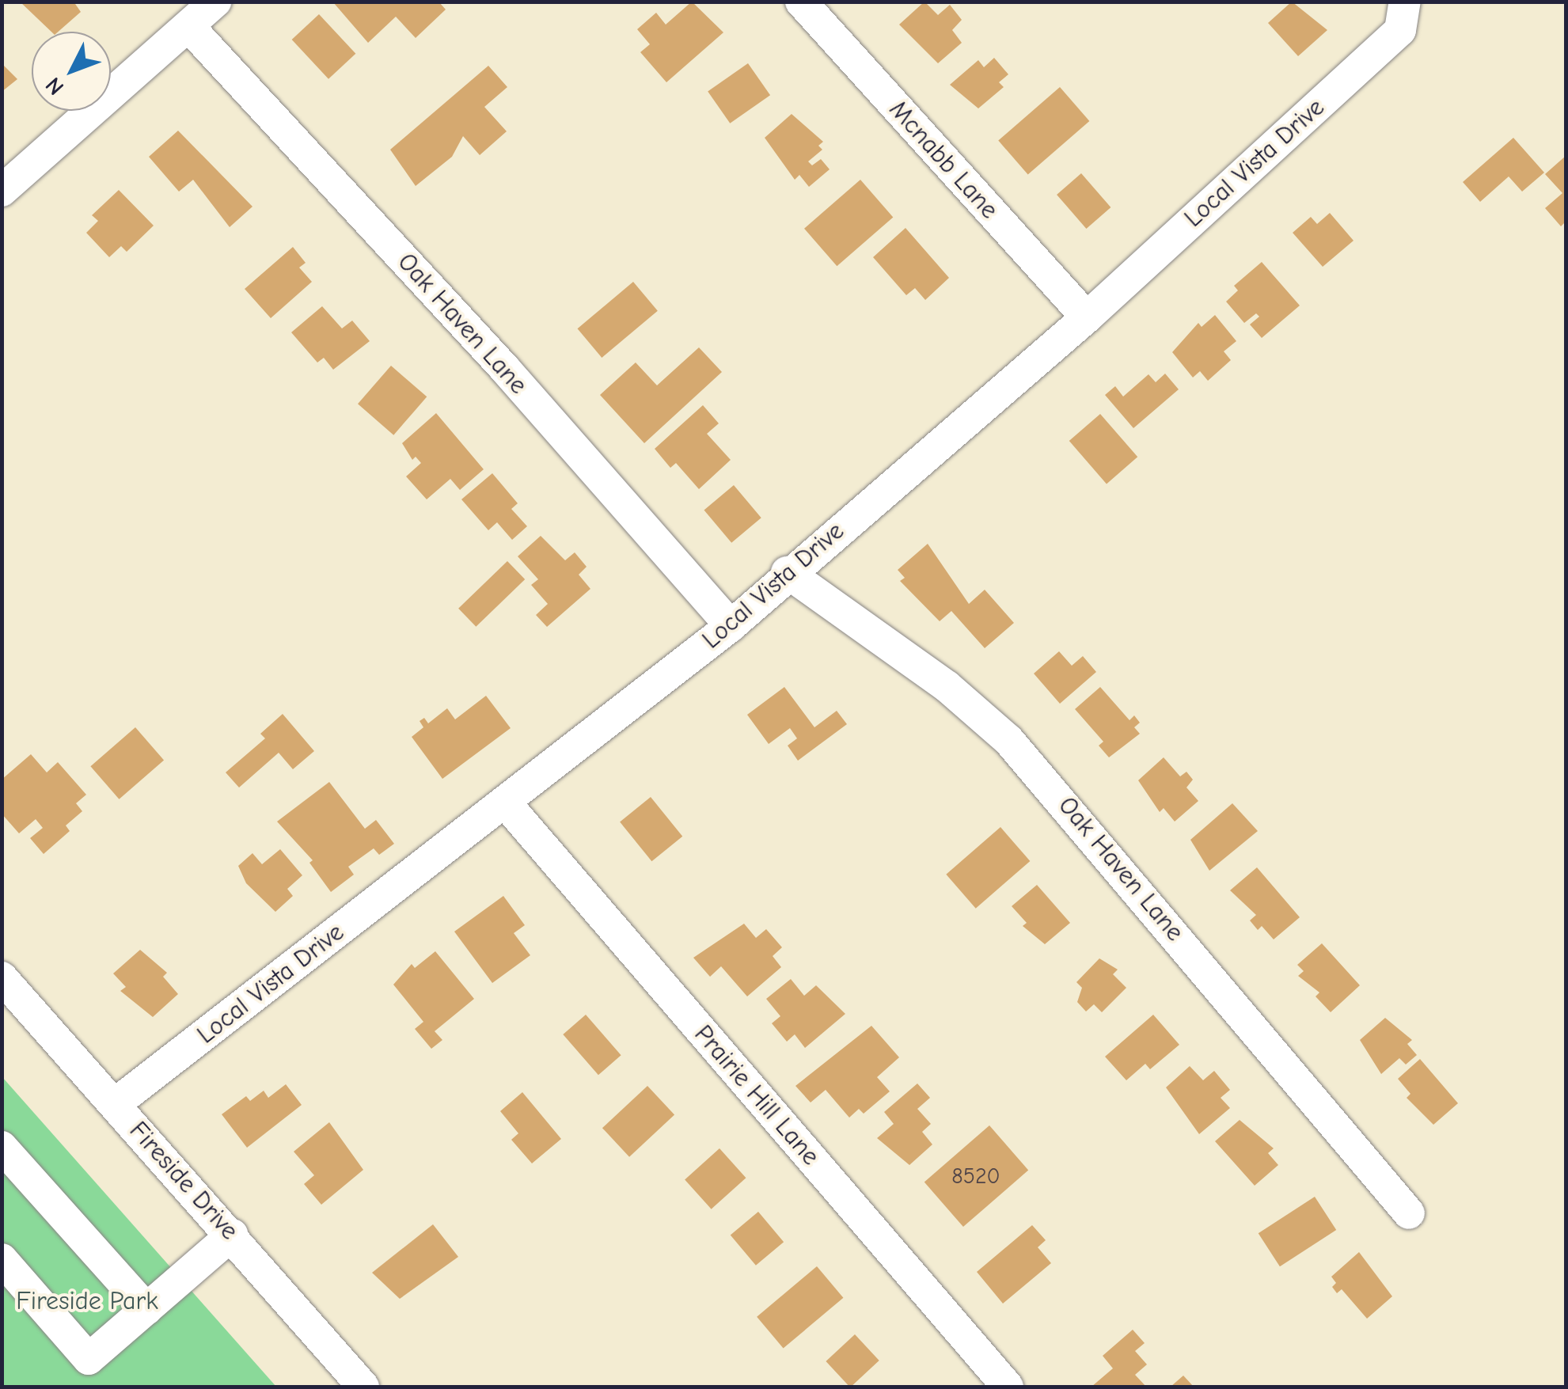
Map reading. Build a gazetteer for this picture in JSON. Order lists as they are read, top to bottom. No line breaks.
{"streets":{"street":["Mcnabb Lane","Local Vista Drive","Oak Haven Lane","Prairie Hill Lane","Fireside Drive"]},"crossings":[["Mcnabb Lane","Local Vista Drive"],["Local Vista Drive","Oak Haven Lane"],["Local Vista Drive","Prairie Hill Lane"],["Local Vista Drive","Fireside Drive"]],"parks":["Fireside Park"],"house_numbers":["8520"],"north":"bottom left"}
